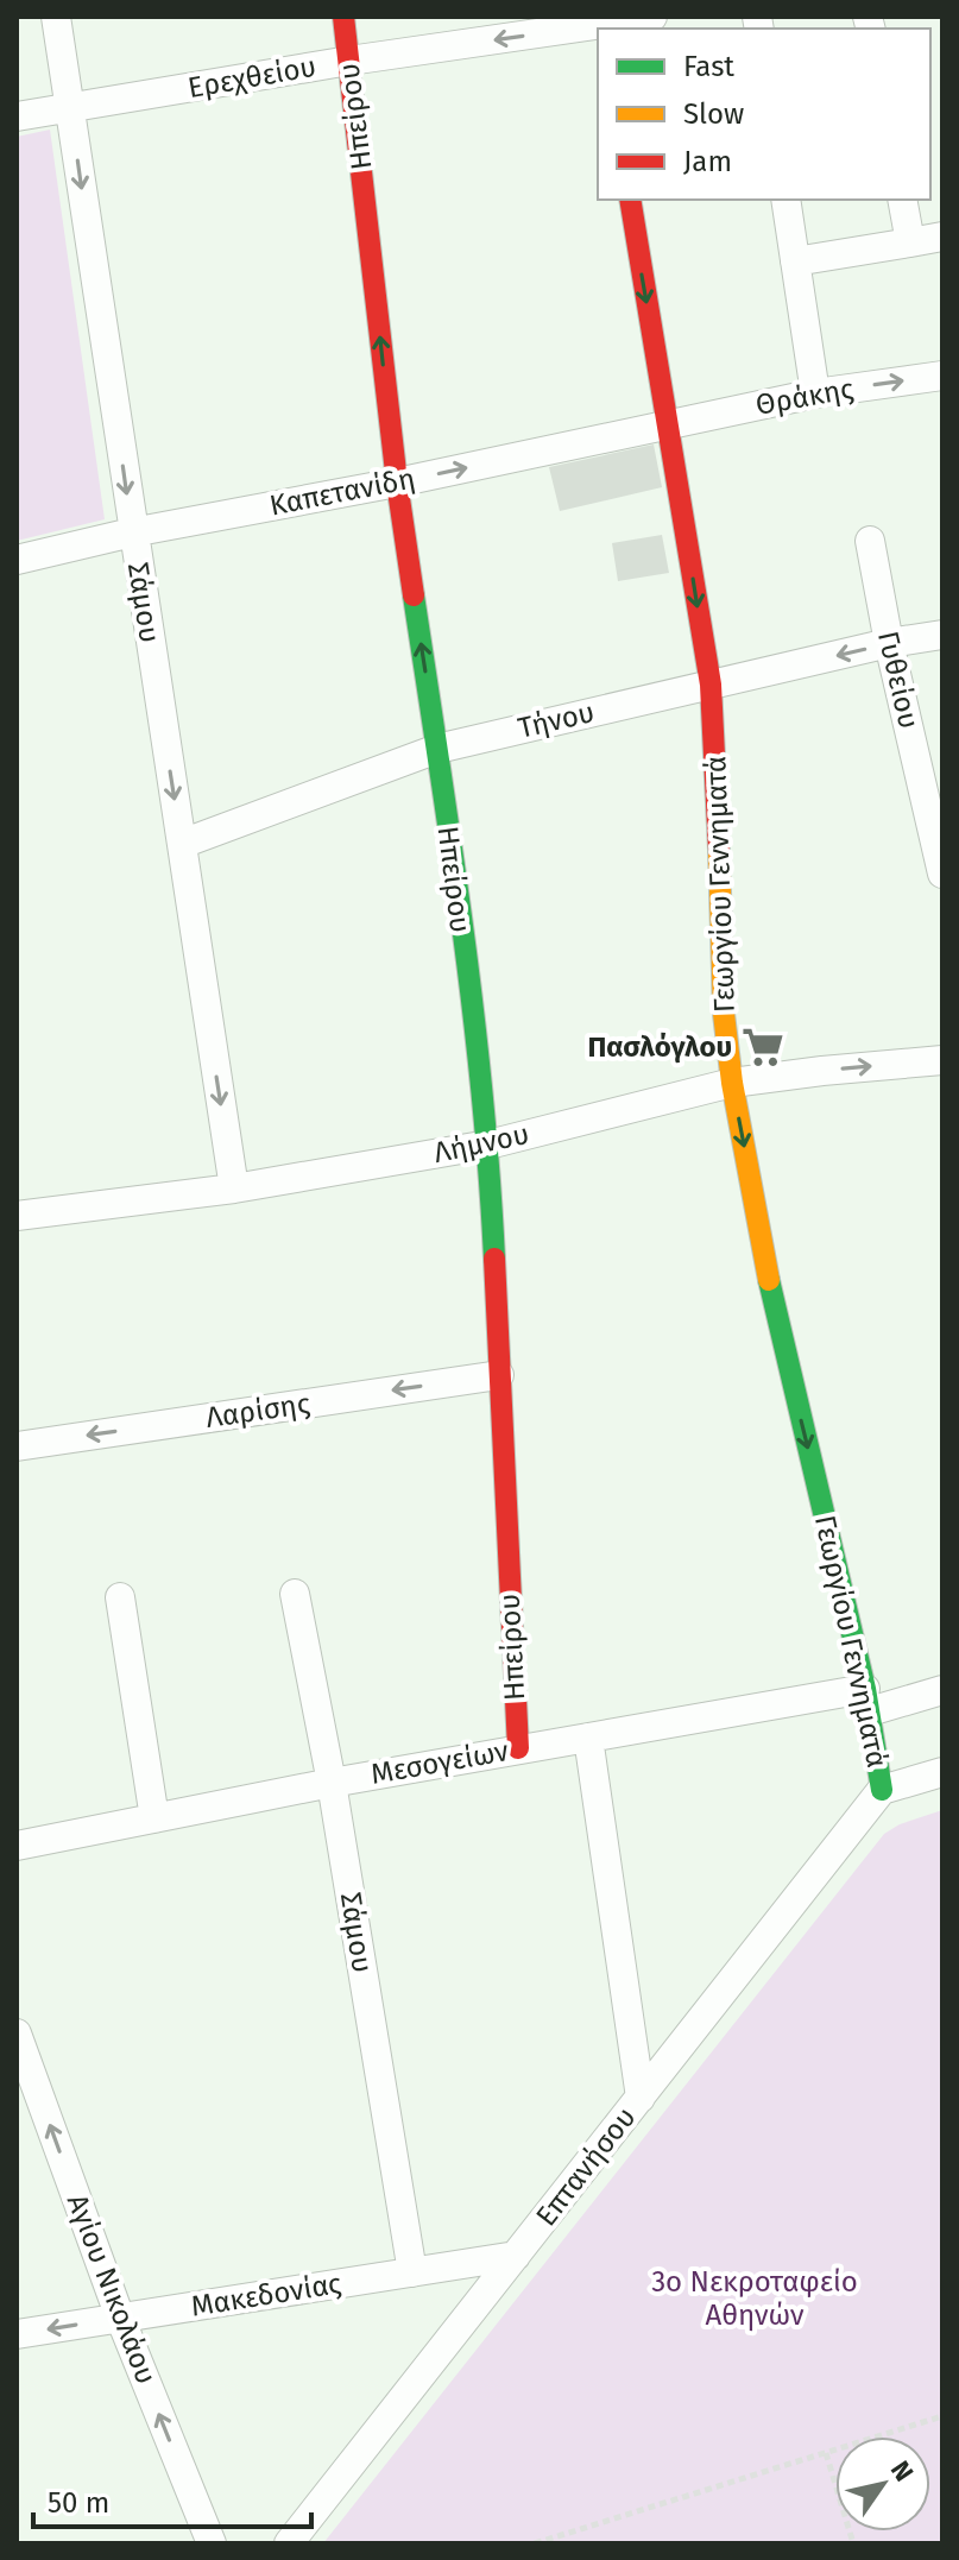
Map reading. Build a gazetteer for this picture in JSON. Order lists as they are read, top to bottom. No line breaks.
{"streets":{"street":["Ερεχθείου","Ηπείρου","Θράκης","Καπετανίδη","Σάμου","Γυθείου","Τήνου","Γεωργίου Γεννηματά","Λήμνου","Λαρίσης","Μεσογείων","Επτανήσου","Αγίου Νικολάου","Μακεδονίας"]},"crossings":[["Ερεχθείου","Ηπείρου"],["Ερεχθείου","Σάμου"],["Ηπείρου","Καπετανίδη"],["Ηπείρου","Τήνου"],["Ηπείρου","Λήμνου"],["Ηπείρου","Λαρίσης"],["Ηπείρου","Μεσογείων"],["Θράκης","Καπετανίδη"],["Θράκης","Γεωργίου Γεννηματά"],["Καπετανίδη","Σάμου"],["Καπετανίδη","Γεωργίου Γεννηματά"],["Σάμου","Τήνου"],["Σάμου","Λήμνου"],["Σάμου","Μεσογείων"],["Σάμου","Μακεδονίας"],["Γυθείου","Τήνου"],["Τήνου","Γεωργίου Γεννηματά"],["Γεωργίου Γεννηματά","Λήμνου"],["Γεωργίου Γεννηματά","Μεσογείων"],["Γεωργίου Γεννηματά","Επτανήσου"],["Επτανήσου","Μακεδονίας"],["Αγίου Νικολάου","Μακεδονίας"]],"one_way":["Ερεχθείου","Ηπείρου","Καπετανίδη","Σάμου","Γεωργίου Γεννηματά","Λαρίσης","Αγίου Νικολάου"],"parks":["3ο Νεκροταφείο Αθηνών"],"places":{"supermarket":["Πασλόγλου"]},"legend":["Fast","Slow","Jam"],"scale_bar":"50 m","north":"top right"}
